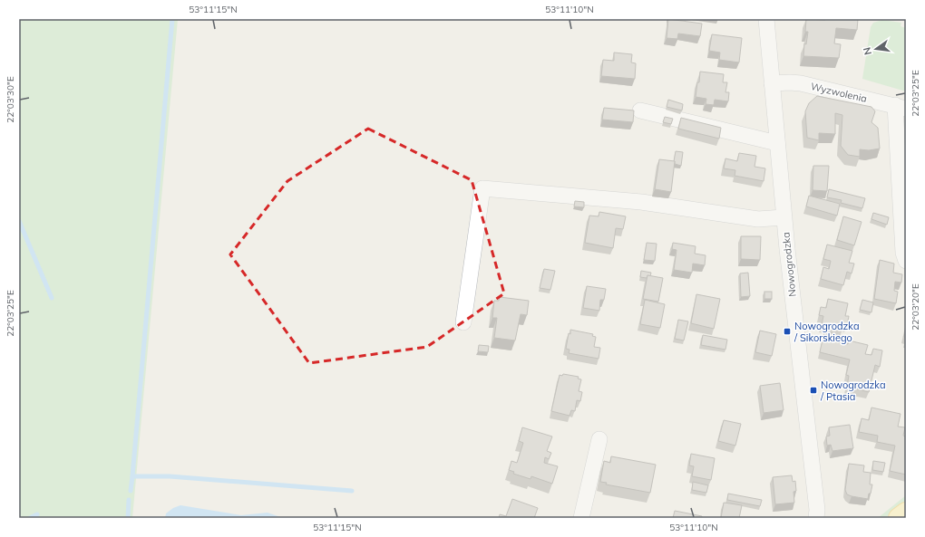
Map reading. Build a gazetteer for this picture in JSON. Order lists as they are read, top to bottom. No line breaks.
{"streets":{"street":["Wyzwolenia","Nowogrodzka"]},"crossings":[["Wyzwolenia","Nowogrodzka"]],"places":{"transit":["Nowogrodzka / Sikorskiego","Nowogrodzka / Ptasia"]},"north":"left","coordinates":["53°11'15\"N","53°11'10\"N","22°03'25\"E","22°03'30\"E","22°03'20\"E"]}
